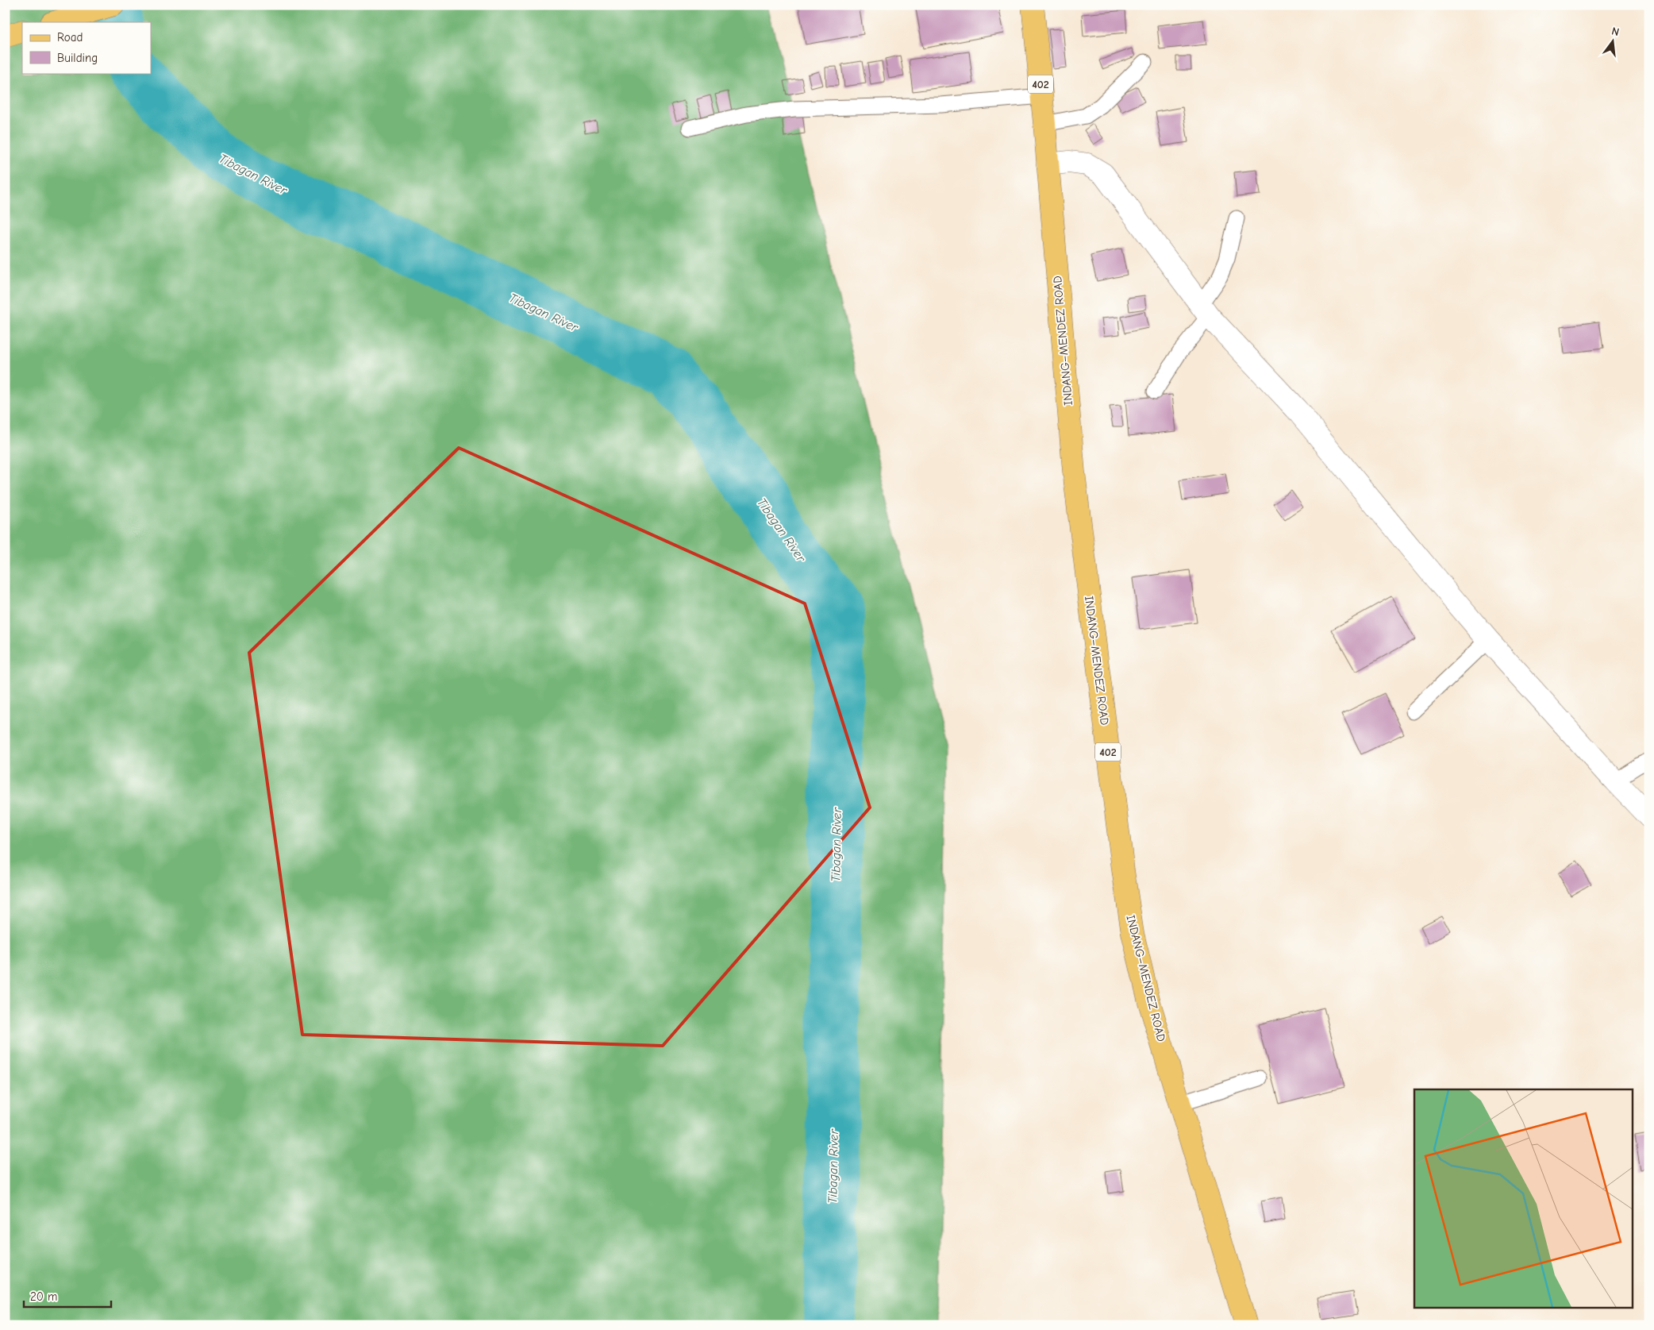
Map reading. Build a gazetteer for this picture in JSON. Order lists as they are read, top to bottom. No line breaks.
{"streets":{"main road":["402","INDANG–MENDEZ ROAD"]},"water":["Tibagan River"],"legend":["Road","Building"],"scale_bar":"20 m","north":"top"}
